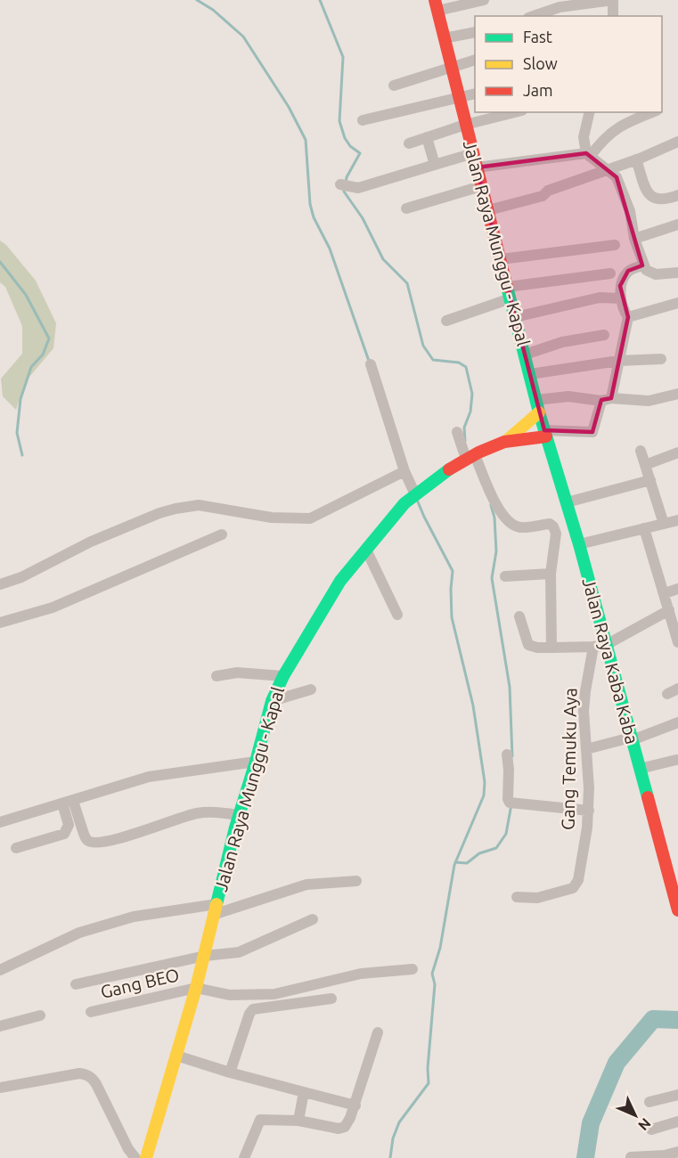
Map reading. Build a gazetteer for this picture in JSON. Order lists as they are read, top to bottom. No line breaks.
{"streets":{"street":["Jalan Raya Munggu - Kapal","Jalan Raya Kaba Kaba","Gang Temuku Aya","Gang BEO"]},"crossings":[["Jalan Raya Munggu - Kapal","Jalan Raya Kaba Kaba"],["Jalan Raya Munggu - Kapal","Gang BEO"],["Jalan Raya Kaba Kaba","Gang Temuku Aya"]],"legend":["Fast","Slow","Jam"],"north":"bottom right"}
